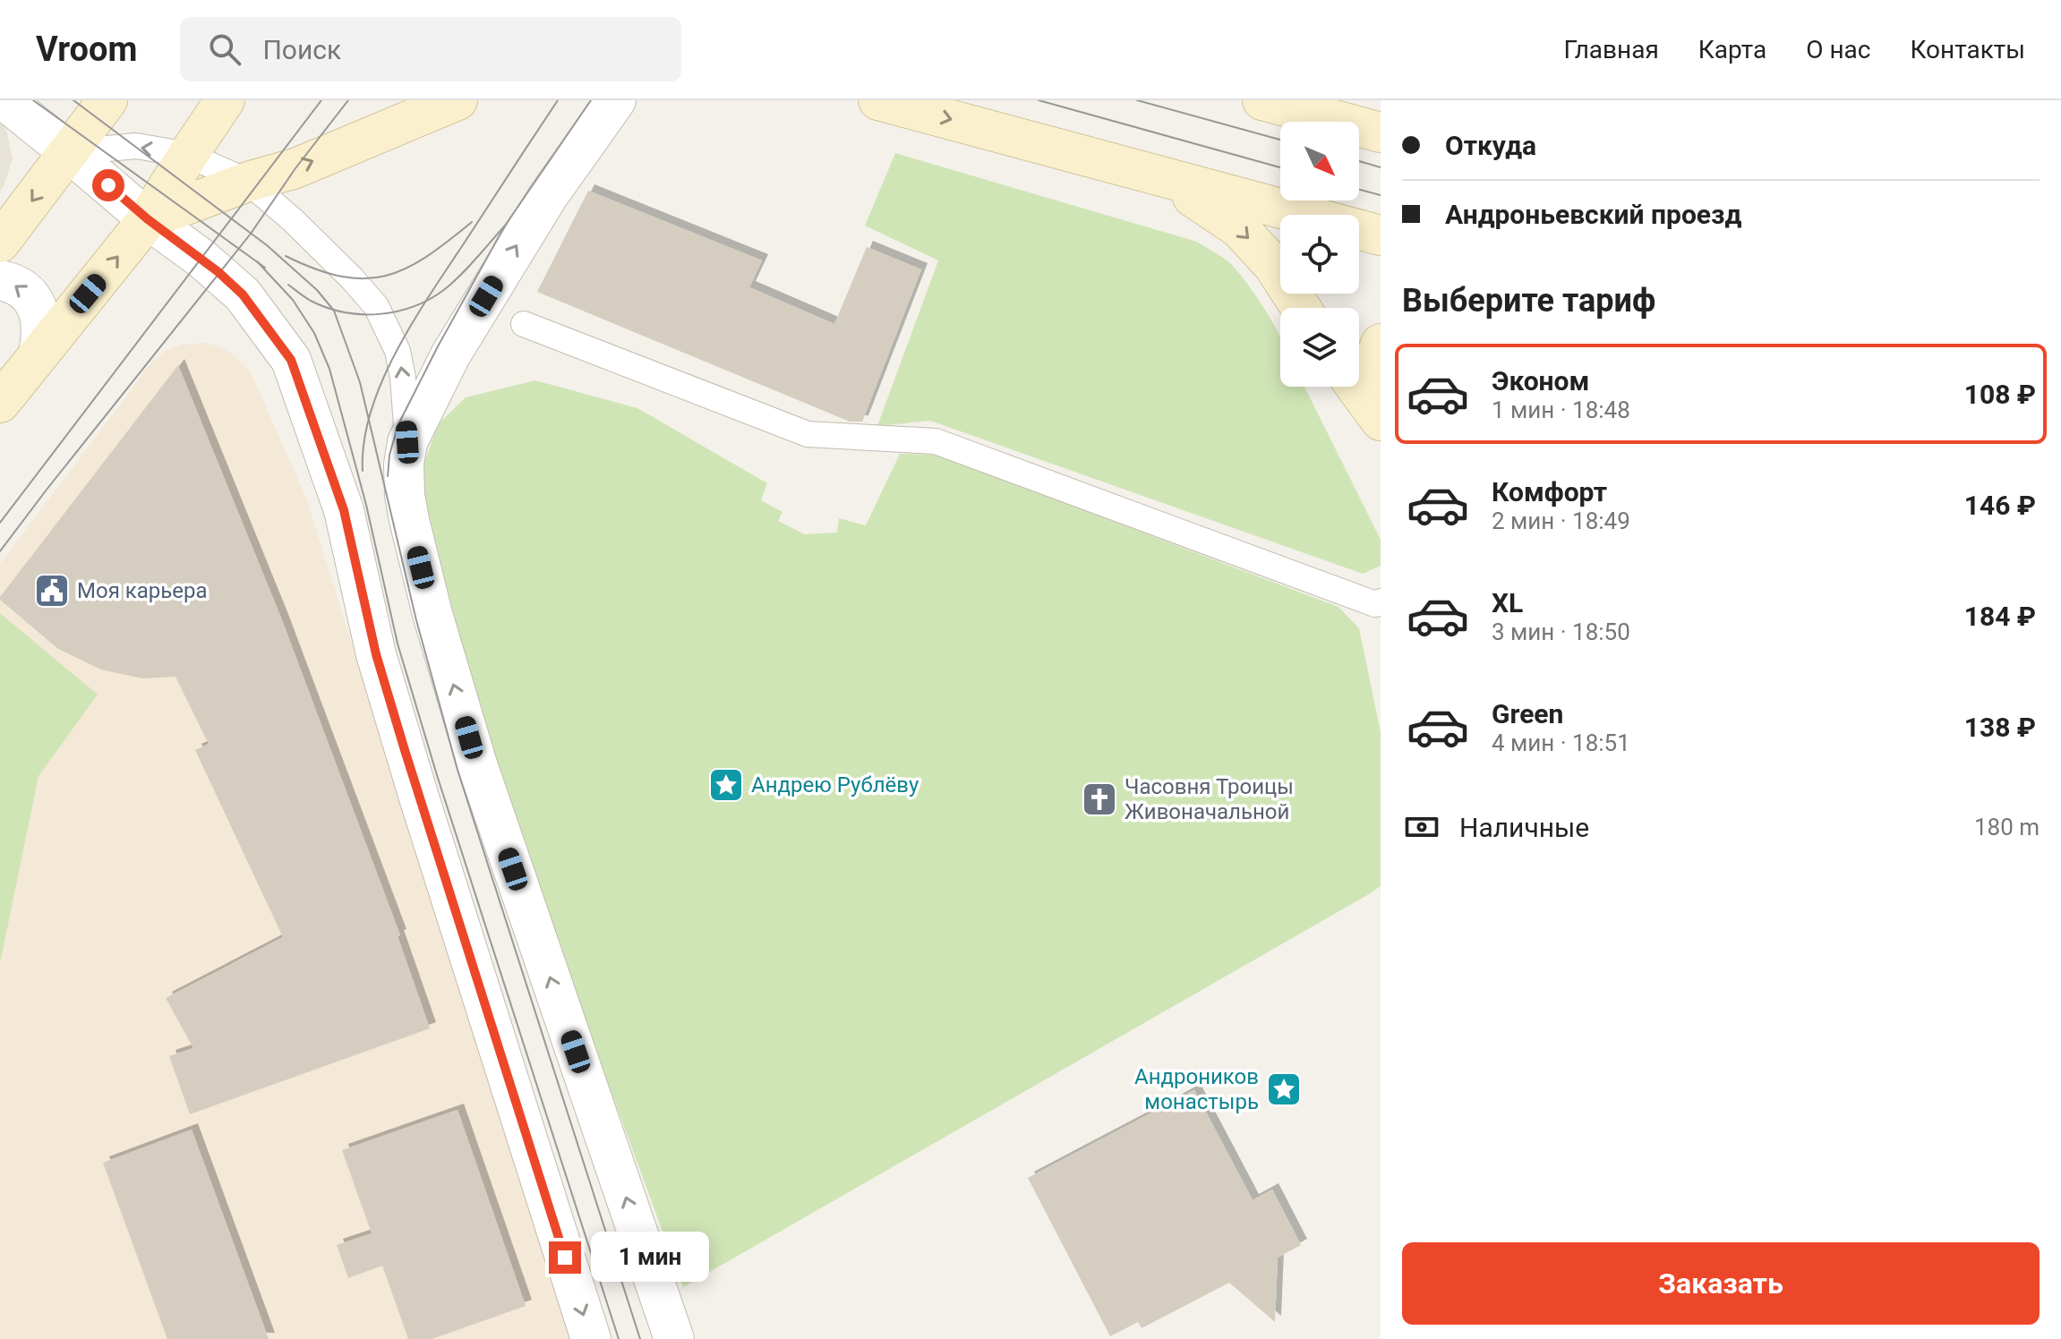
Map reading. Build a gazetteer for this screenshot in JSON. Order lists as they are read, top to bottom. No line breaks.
{"places":{"public building":["Моя карьера"],"place":["Андрею Рублёву","Андроников монастырь"],"church":["Часовня Троицы Живоначальной"]},"north":"bottom right","page":{"header":"Vroom","search":"Поиск","nav":["Главная","Карта","О нас","Контакты"],"banner":["Откуда","Андроньевский проезд"],"heading":"Выберите тариф","list":[{"name":"Эконом","note":"1 мин · 18:48","value":"108 ₽"},{"name":"Комфорт","note":"2 мин · 18:49","value":"146 ₽"},{"name":"XL","note":"3 мин · 18:50","value":"184 ₽"},{"name":"Green","note":"4 мин · 18:51","value":"138 ₽"}],"pay":["Наличные","180 m"],"buttons":"Заказать","bubble":"1 мин"}}
